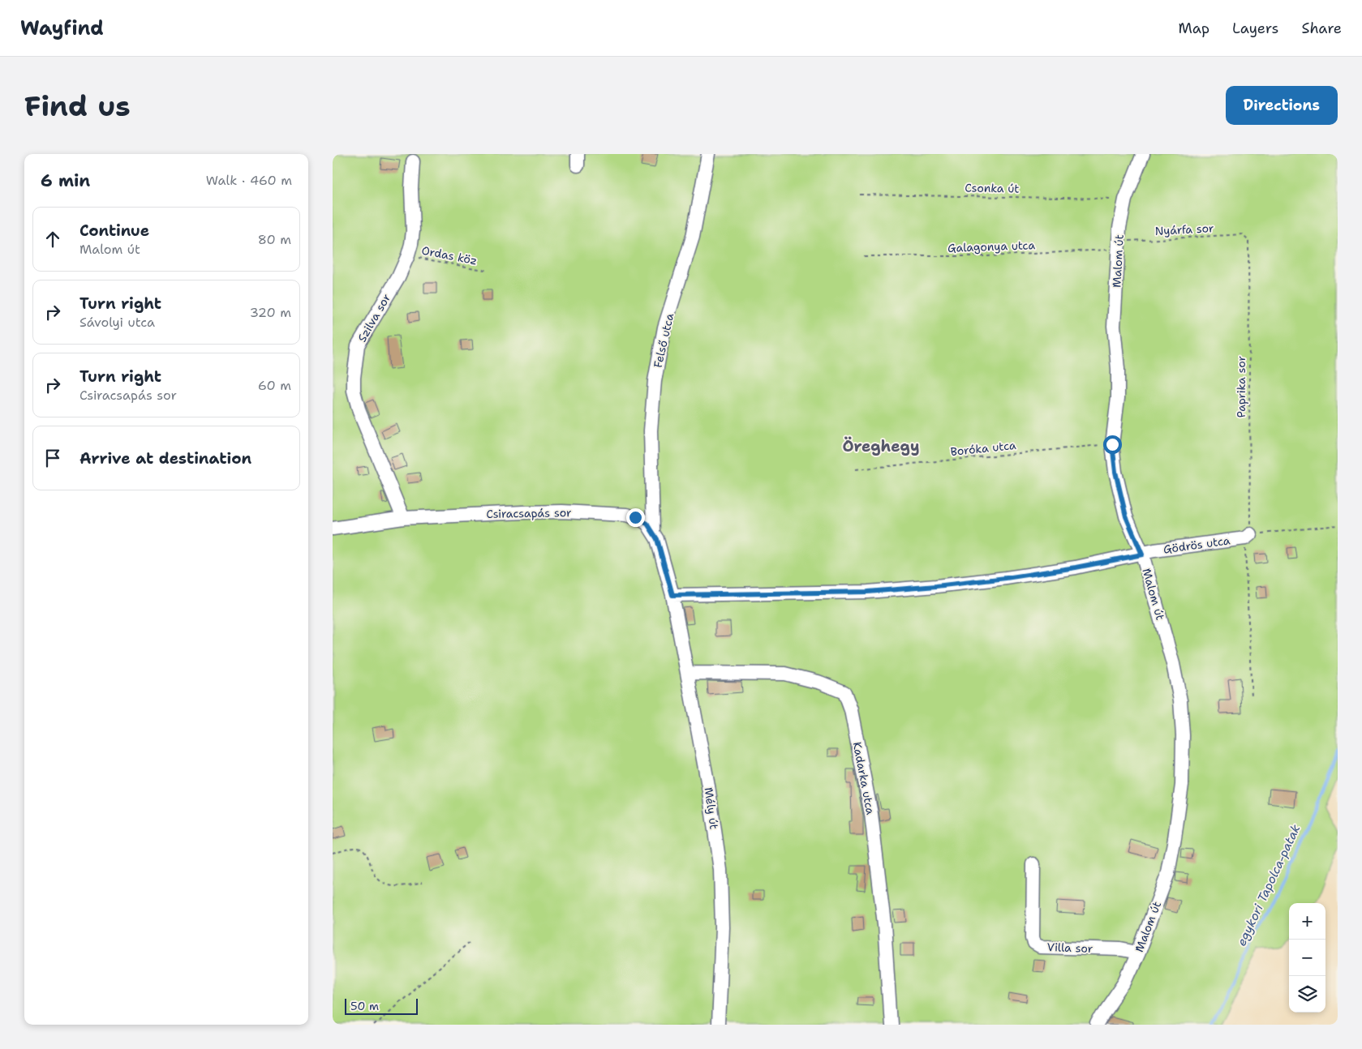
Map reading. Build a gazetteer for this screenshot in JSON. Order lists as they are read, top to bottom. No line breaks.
{"streets":{"street":["Malom út","Szilva sor","Felső utca","Csiracsapás sor","Gödrös utca","Kadarka utca","Mély út","Villa sor"],"path":["Csonka út","Nyárfa sor","Galagonya utca","Ordas köz","Paprika sor","Boróka utca"]},"crossings":[["Csonka út","Malom út"],["Nyárfa sor","Galagonya utca"],["Nyárfa sor","Malom út"],["Nyárfa sor","Paprika sor"],["Galagonya utca","Malom út"],["Ordas köz","Szilva sor"],["Malom út","Boróka utca"],["Malom út","Gödrös utca"],["Malom út","Villa sor"],["Szilva sor","Csiracsapás sor"],["Felső utca","Csiracsapás sor"],["Paprika sor","Gödrös utca"],["Csiracsapás sor","Gödrös utca"],["Csiracsapás sor","Mély út"],["Gödrös utca","Mély út"],["Kadarka utca","Mély út"]],"districts":["Öreghegy"],"water":["egykori Tapolca-patak"],"scale_bar":"50 m","page":{"header":"Wayfind","nav":["Map","Layers","Share"],"buttons":"Directions","title":"Find us","heading":["6 min","Walk · 460 m"],"list":[["Continue","Malom út","80 m"],["Turn right","Sávolyi utca","320 m"],["Turn right","Csiracsapás sor","60 m"],"Arrive at destination"],"map_buttons":["+","−"],"scale":"50 m"}}
